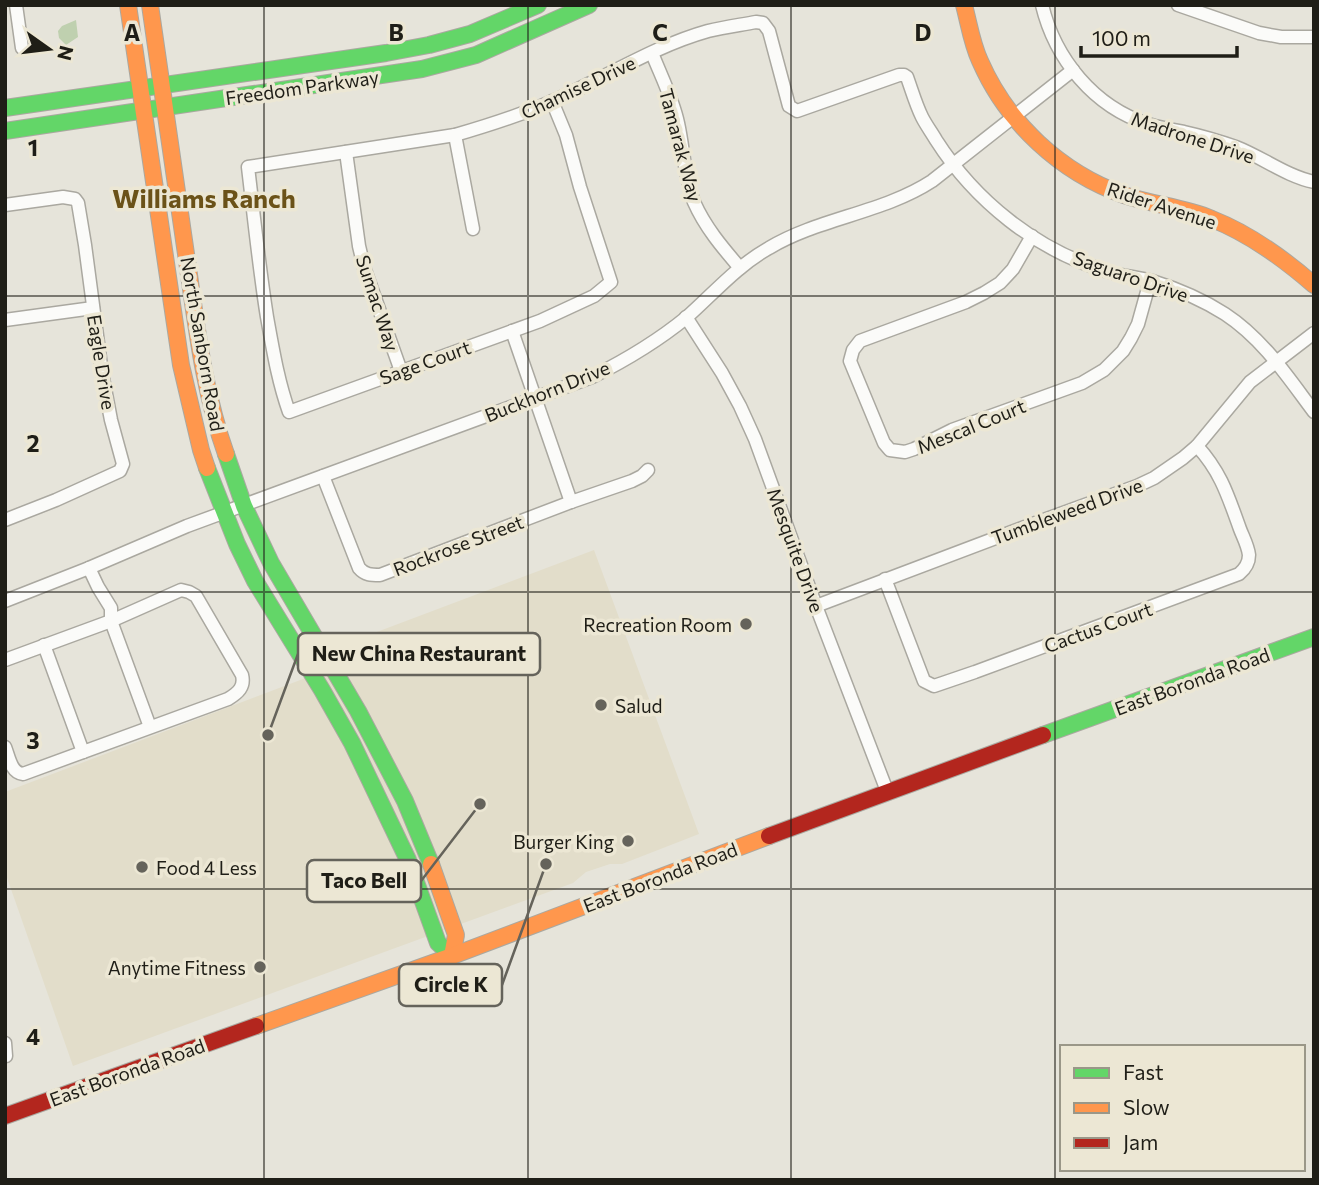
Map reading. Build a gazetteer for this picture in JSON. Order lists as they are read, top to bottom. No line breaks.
{"streets":{"main road":["Freedom Parkway","Rider Avenue","North Sanborn Road","East Boronda Road"],"street":["Chamise Drive","Madrone Drive","Tamarak Way","Saguaro Drive","Sumac Way","Eagle Drive","Sage Court","Buckhorn Drive","Mescal Court","Tumbleweed Drive","Rockrose Street","Mesquite Drive","Cactus Court"]},"crossings":[["Freedom Parkway","North Sanborn Road"],["Chamise Drive","Tamarak Way"],["Chamise Drive","Saguaro Drive"],["Chamise Drive","Sumac Way"],["Chamise Drive","Sage Court"],["Chamise Drive","Buckhorn Drive"],["Madrone Drive","Buckhorn Drive"],["Tamarak Way","Buckhorn Drive"],["Rider Avenue","Buckhorn Drive"],["Saguaro Drive","Buckhorn Drive"],["Saguaro Drive","Mescal Court"],["Saguaro Drive","Tumbleweed Drive"],["Sumac Way","Sage Court"],["North Sanborn Road","Buckhorn Drive"],["North Sanborn Road","East Boronda Road"],["Buckhorn Drive","Rockrose Street"],["Buckhorn Drive","Mesquite Drive"],["Tumbleweed Drive","Mesquite Drive"],["Tumbleweed Drive","Cactus Court"],["Mesquite Drive","East Boronda Road"]],"districts":["Williams Ranch"],"places":["Recreation Room","Salud","New China Restaurant","Taco Bell","Burger King","Circle K","Food 4 Less","Anytime Fitness"],"legend":["Fast","Slow","Jam"],"scale_bar":"100 m","north":"right","grid":{"columns":["A","B","C","D"],"rows":["1","2","3","4"]}}
